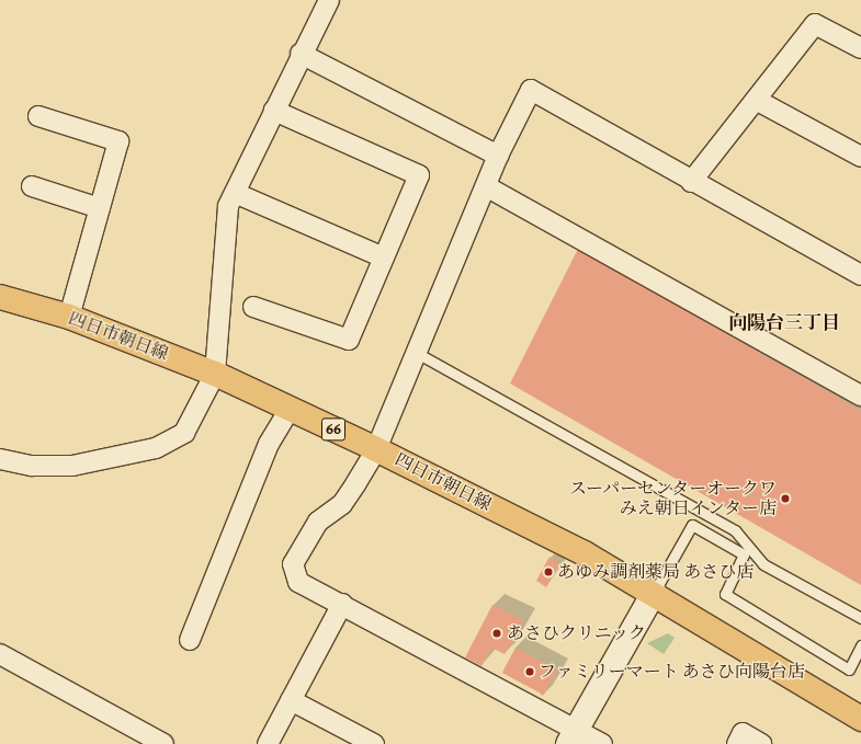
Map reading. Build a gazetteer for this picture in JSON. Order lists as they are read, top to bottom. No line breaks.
{"streets":{"main road":["四日市朝日線","66"]},"districts":["向陽台三丁目"],"places":["スーパーセンターオークワ みえ朝日インター店","あゆみ調剤薬局 あさひ店","あさひクリニック","ファミリーマート あさひ向陽台店"]}
